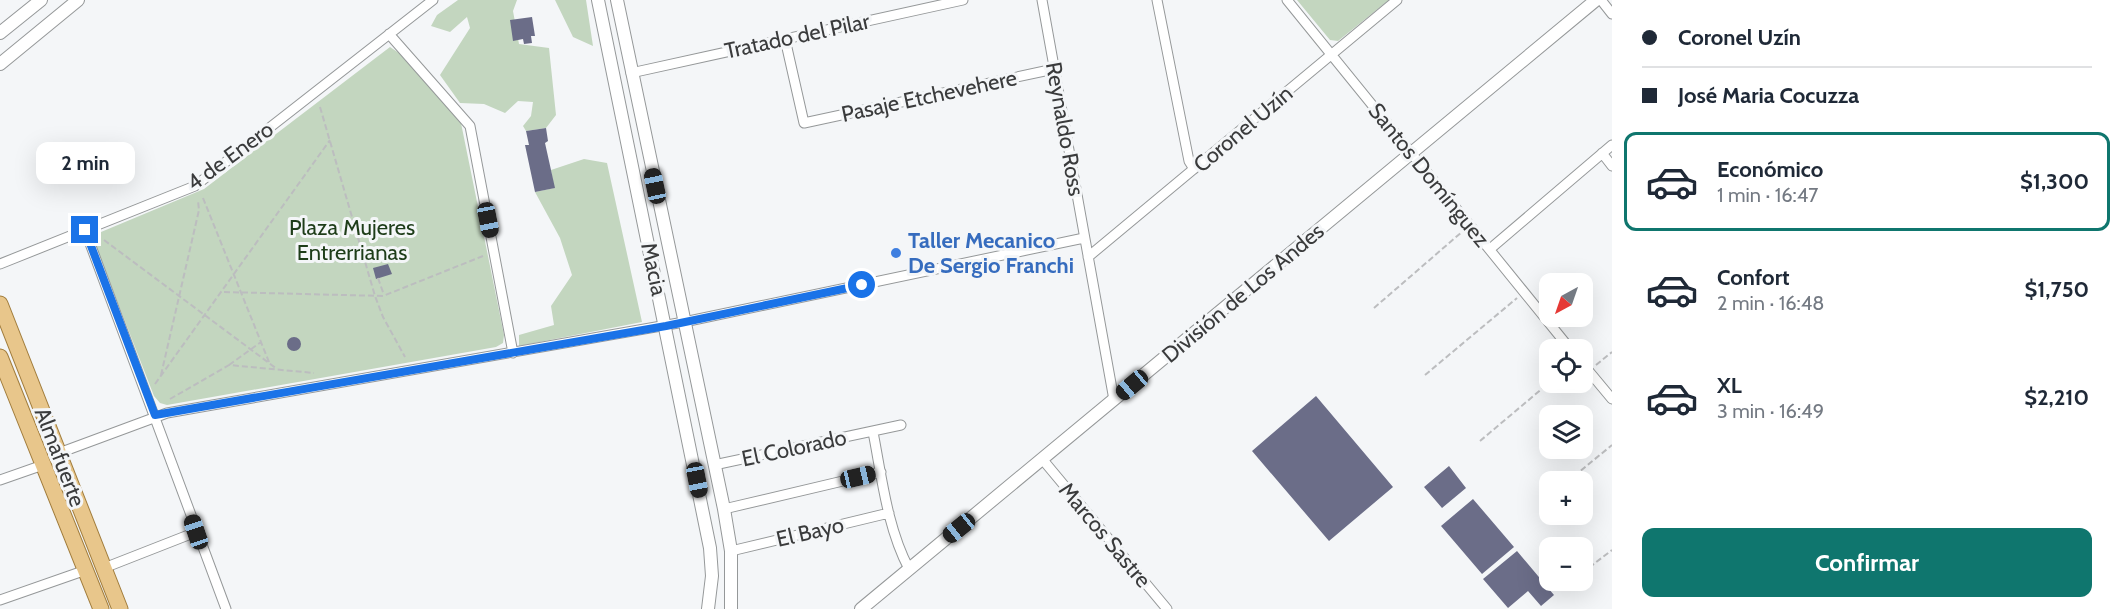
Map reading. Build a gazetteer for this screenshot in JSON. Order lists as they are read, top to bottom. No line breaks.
{"streets":{"main road":["Almafuerte"],"street":["Tratado del Pilar","Pasaje Etchevehere","Reynaldo Ross","Coronel Uzín","4 de Enero","Santos Domínguez","Macia","División de Los Andes","El Colorado","El Bayo","Marcos Sastre"]},"crossings":[["Tratado del Pilar","Pasaje Etchevehere"],["Tratado del Pilar","Macia"],["Pasaje Etchevehere","Reynaldo Ross"],["Reynaldo Ross","Coronel Uzín"],["Reynaldo Ross","División de Los Andes"],["Coronel Uzín","Santos Domínguez"],["Santos Domínguez","División de Los Andes"],["Macia","El Colorado"],["Macia","El Bayo"],["División de Los Andes","Marcos Sastre"]],"parks":["Plaza Mujeres Entrerrianas"],"places":["Taller Mecanico De Sergio Franchi"],"north":"bottom left","page":{"banner":["Coronel Uzín","José Maria Cocuzza"],"list":[{"name":"Económico","note":"1 min · 16:47","value":"$1,300"},{"name":"Confort","note":"2 min · 16:48","value":"$1,750"},{"name":"XL","note":"3 min · 16:49","value":"$2,210"}],"bubble":"2 min","map_buttons":["+","−"],"buttons":"Confirmar"}}
